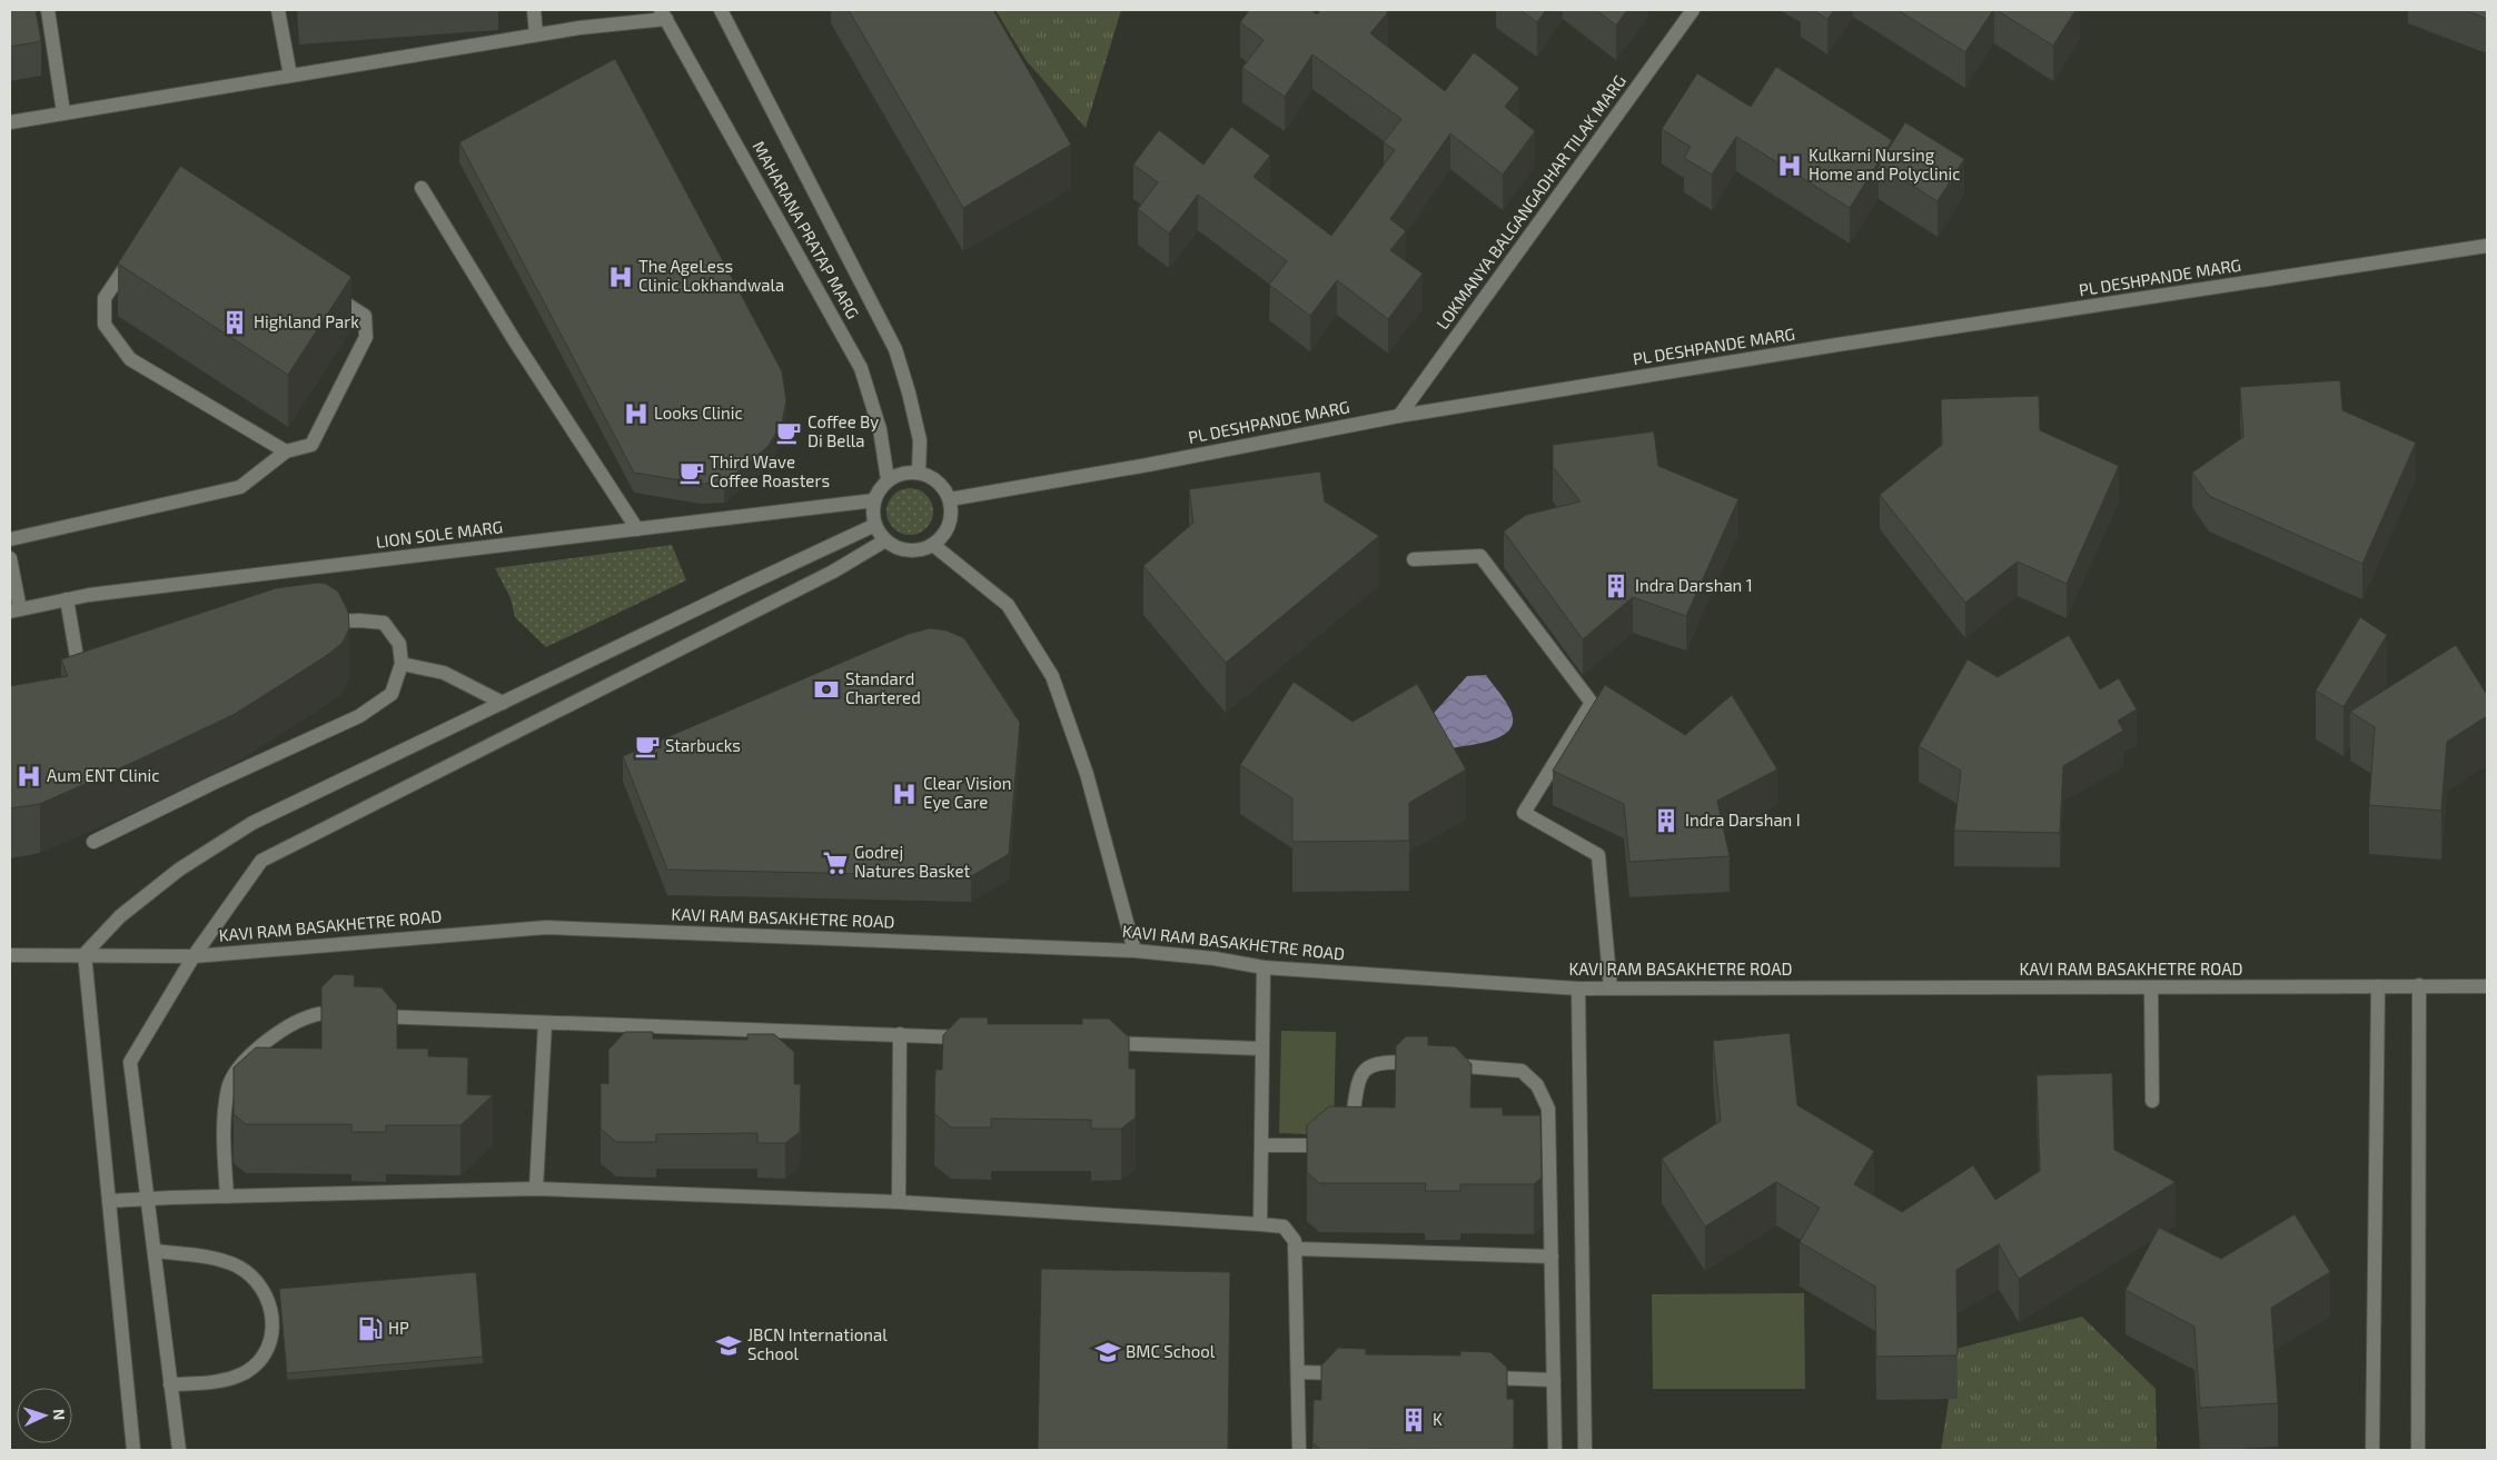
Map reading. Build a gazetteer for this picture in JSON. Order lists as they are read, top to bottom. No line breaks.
{"streets":{"street":["LOKMANYA BALGANGADHAR TILAK MARG","MAHARANA PRATAP MARG","PL DESHPANDE MARG","LION SOLE MARG","KAVI RAM BASAKHETRE ROAD"]},"crossings":[["LOKMANYA BALGANGADHAR TILAK MARG","PL DESHPANDE MARG"],["MAHARANA PRATAP MARG","PL DESHPANDE MARG"],["MAHARANA PRATAP MARG","LION SOLE MARG"],["PL DESHPANDE MARG","LION SOLE MARG"]],"places":{"hospital":["Kulkarni Nursing Home and Polyclinic","The AgeLess Clinic Lokhandwala","Looks Clinic","Aum ENT Clinic","Clear Vision Eye Care"],"building":["Highland Park","Indra Darshan 1","Indra Darshan I","K"],"cafe":["Coffee By Di Bella","Third Wave Coffee Roasters","Starbucks"],"bank":["Standard Chartered"],"supermarket":["Godrej Natures Basket"],"fuel station":["HP"],"school or university":["JBCN International School","BMC School"]},"north":"right"}
